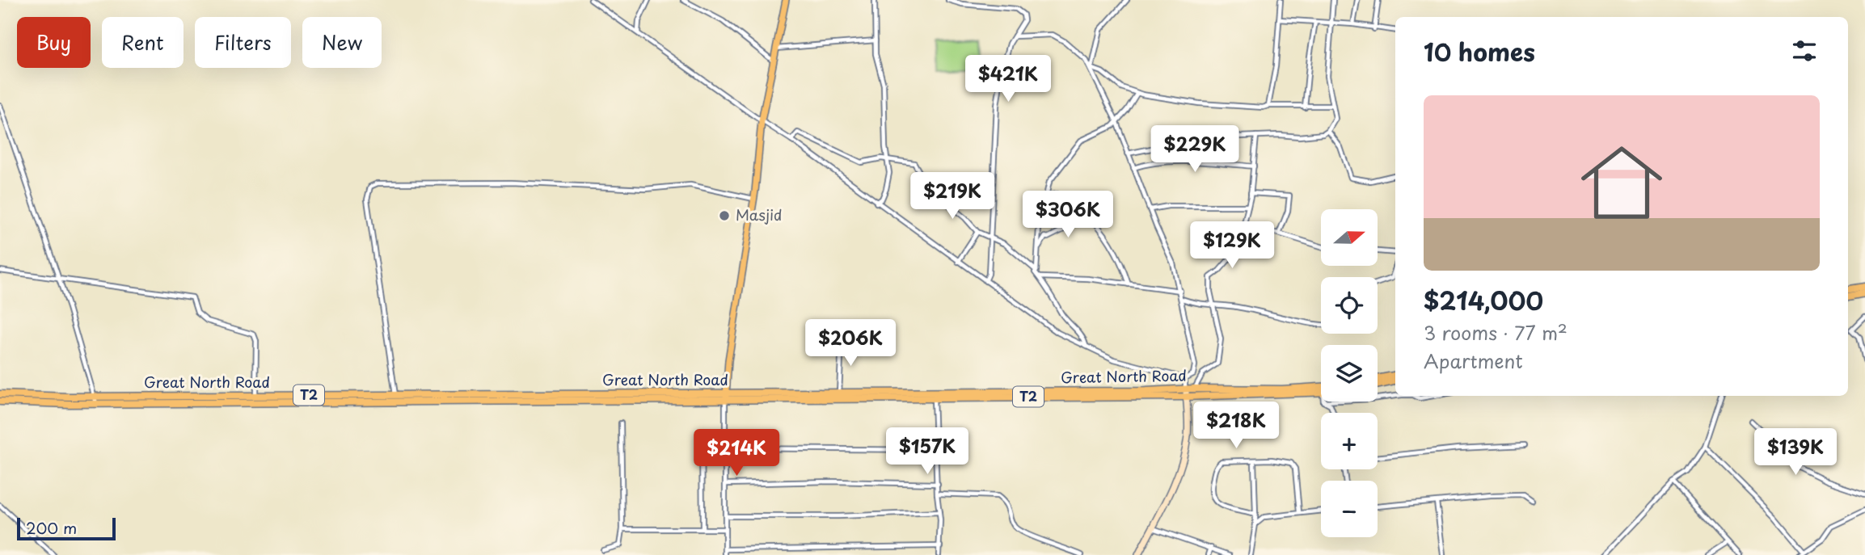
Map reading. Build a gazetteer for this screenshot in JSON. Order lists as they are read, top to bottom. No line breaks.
{"streets":{"highway":["Great North Road","T2"]},"places":["Masjid"],"scale_bar":"200 m","north":"right","page":{"chip":["Buy","Rent","Filters","New"],"heading":"10 homes","price":["$421K","$229K","$219K","$306K","$129K","$206K","$218K","$157K","$139K","$214K"],"list":[{"name":"$214,000","note":"3 rooms · 77 m² · Apartment"}],"map_buttons":["+","−"],"scale":"200 m"}}
